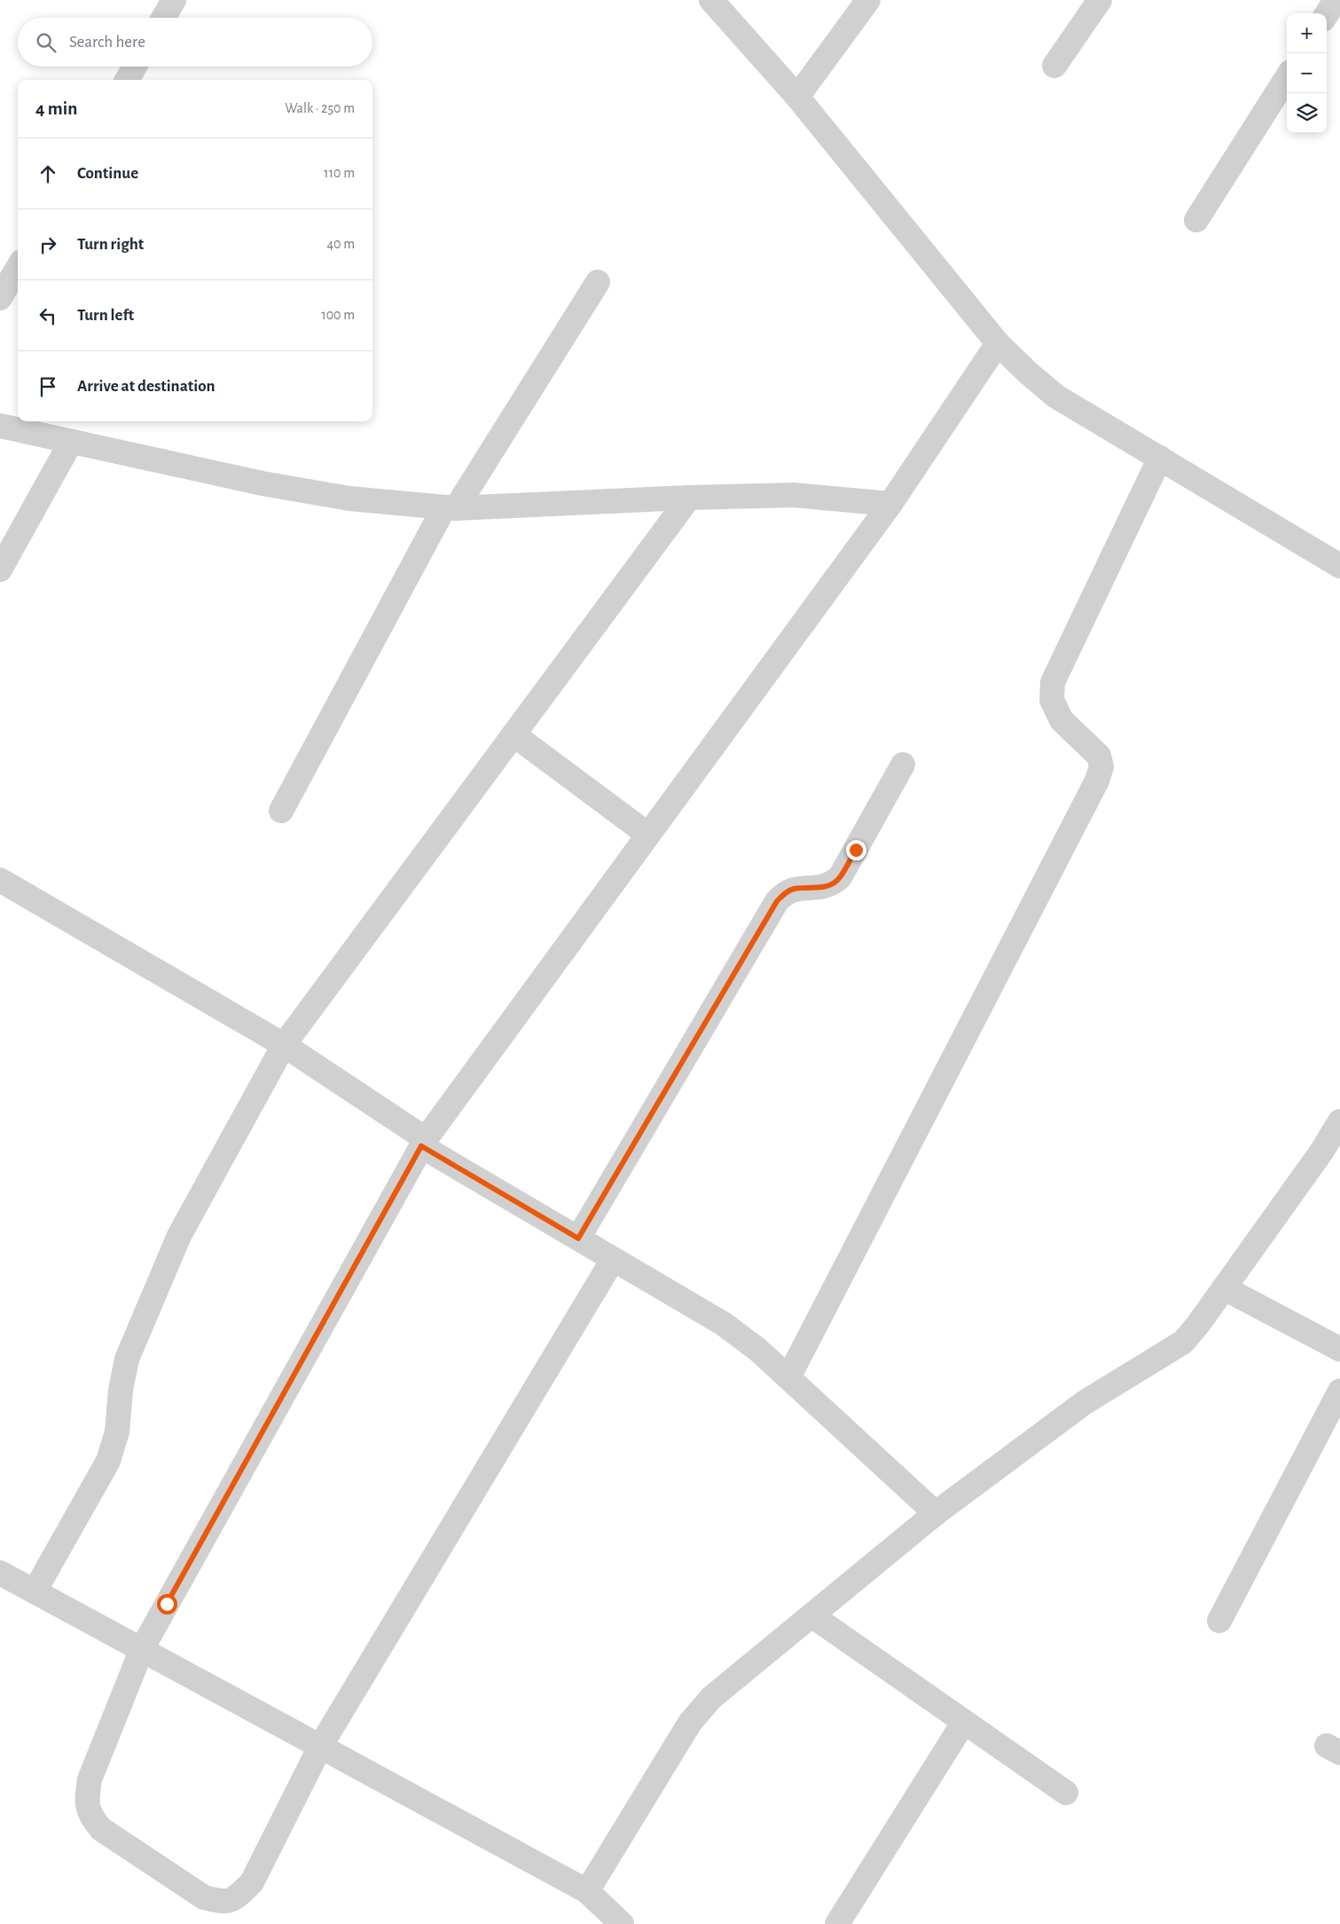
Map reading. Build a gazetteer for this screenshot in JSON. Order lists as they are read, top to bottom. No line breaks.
{"page":{"map_buttons":["+","−"],"search":"Search here","heading":["4 min","Walk · 250 m"],"list":[["Continue","110 m"],["Turn right","40 m"],["Turn left","100 m"],"Arrive at destination"]}}
